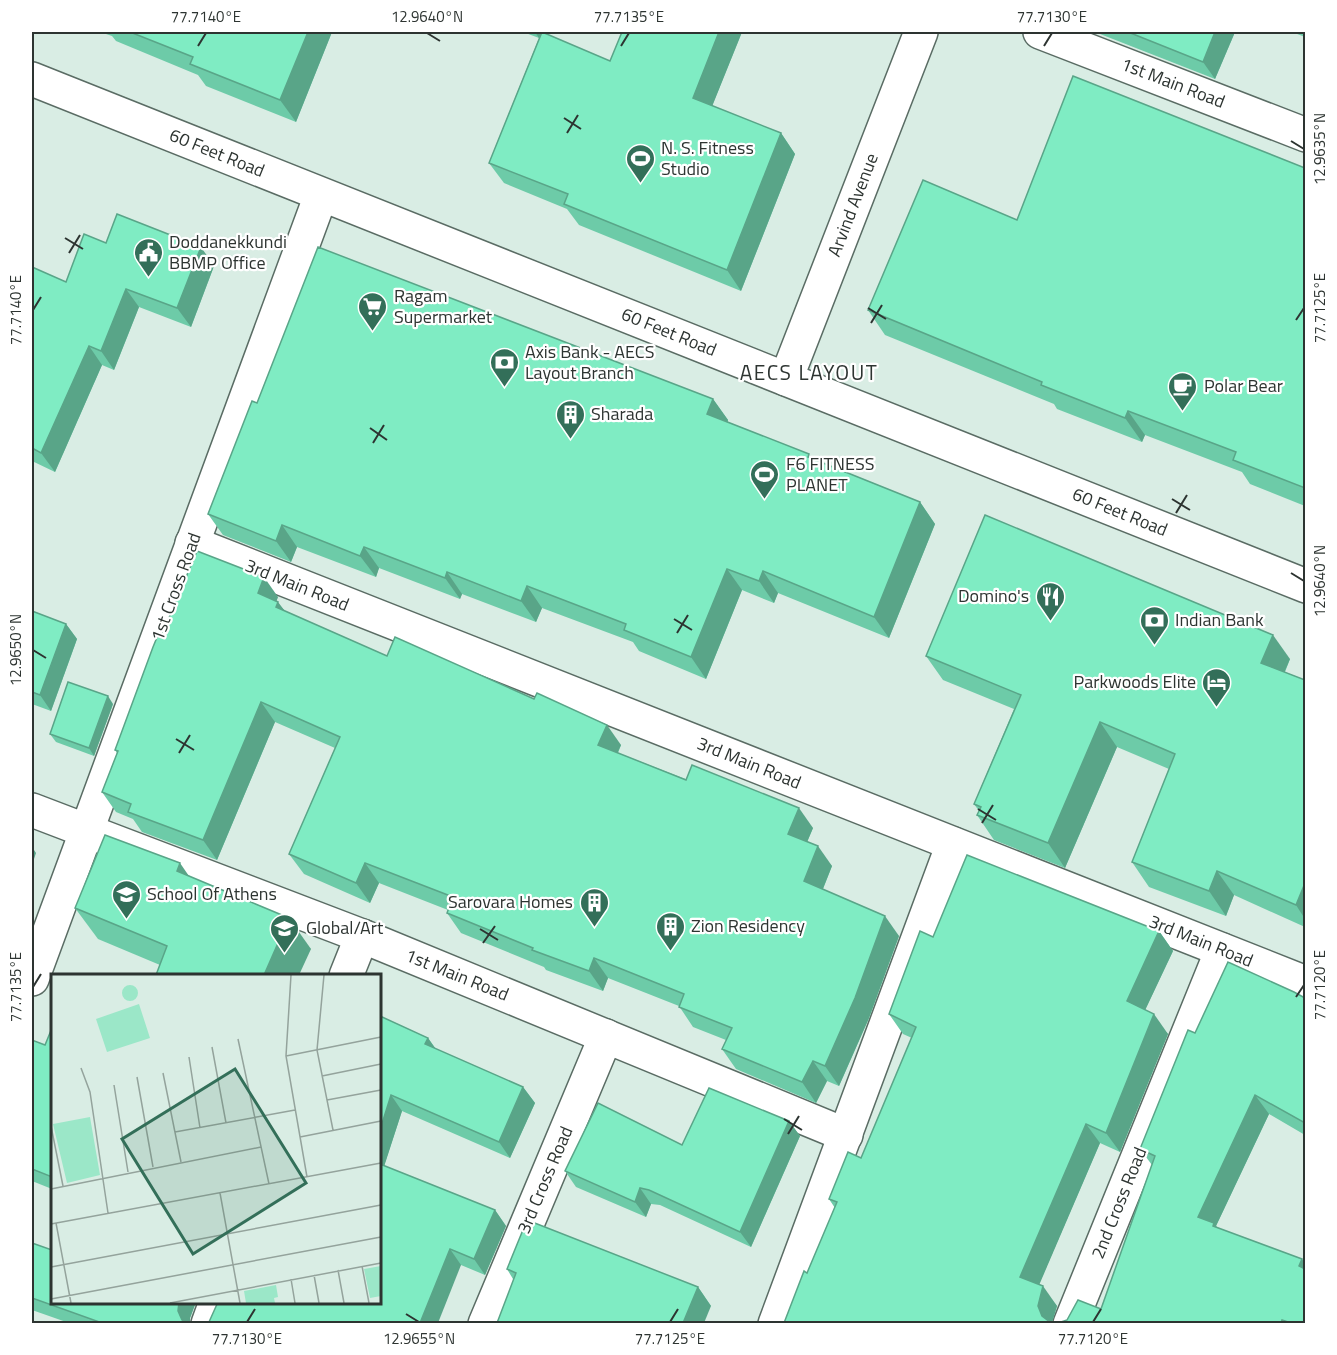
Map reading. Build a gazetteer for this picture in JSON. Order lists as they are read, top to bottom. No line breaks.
{"streets":{"street":["1st Main Road","60 Feet Road","Arvind Avenue","3rd Main Road","1st Cross Road","3rd Cross Road","2nd Cross Road"]},"crossings":[["1st Main Road","1st Cross Road"],["1st Main Road","3rd Cross Road"],["60 Feet Road","Arvind Avenue"],["60 Feet Road","1st Cross Road"],["3rd Main Road","1st Cross Road"],["3rd Main Road","2nd Cross Road"]],"districts":["AECS LAYOUT"],"places":{"sports":["N. S. Fitness Studio","F6 FITNESS PLANET"],"public building":["Doddanekkundi BBMP Office"],"supermarket":["Ragam Supermarket"],"bank":["Axis Bank - AECS Layout Branch","Indian Bank"],"cafe":["Polar Bear"],"building":["Sharada","Sarovara Homes","Zion Residency"],"restaurant":["Domino's"],"hotel":["Parkwoods Elite"],"school or university":["School Of Athens","Global/Art"]},"coordinates":["77.7140°E","12.9640°N","77.7135°E","77.7130°E","12.9635°N","77.7125°E","12.9650°N","77.7120°E","12.9655°N"]}
